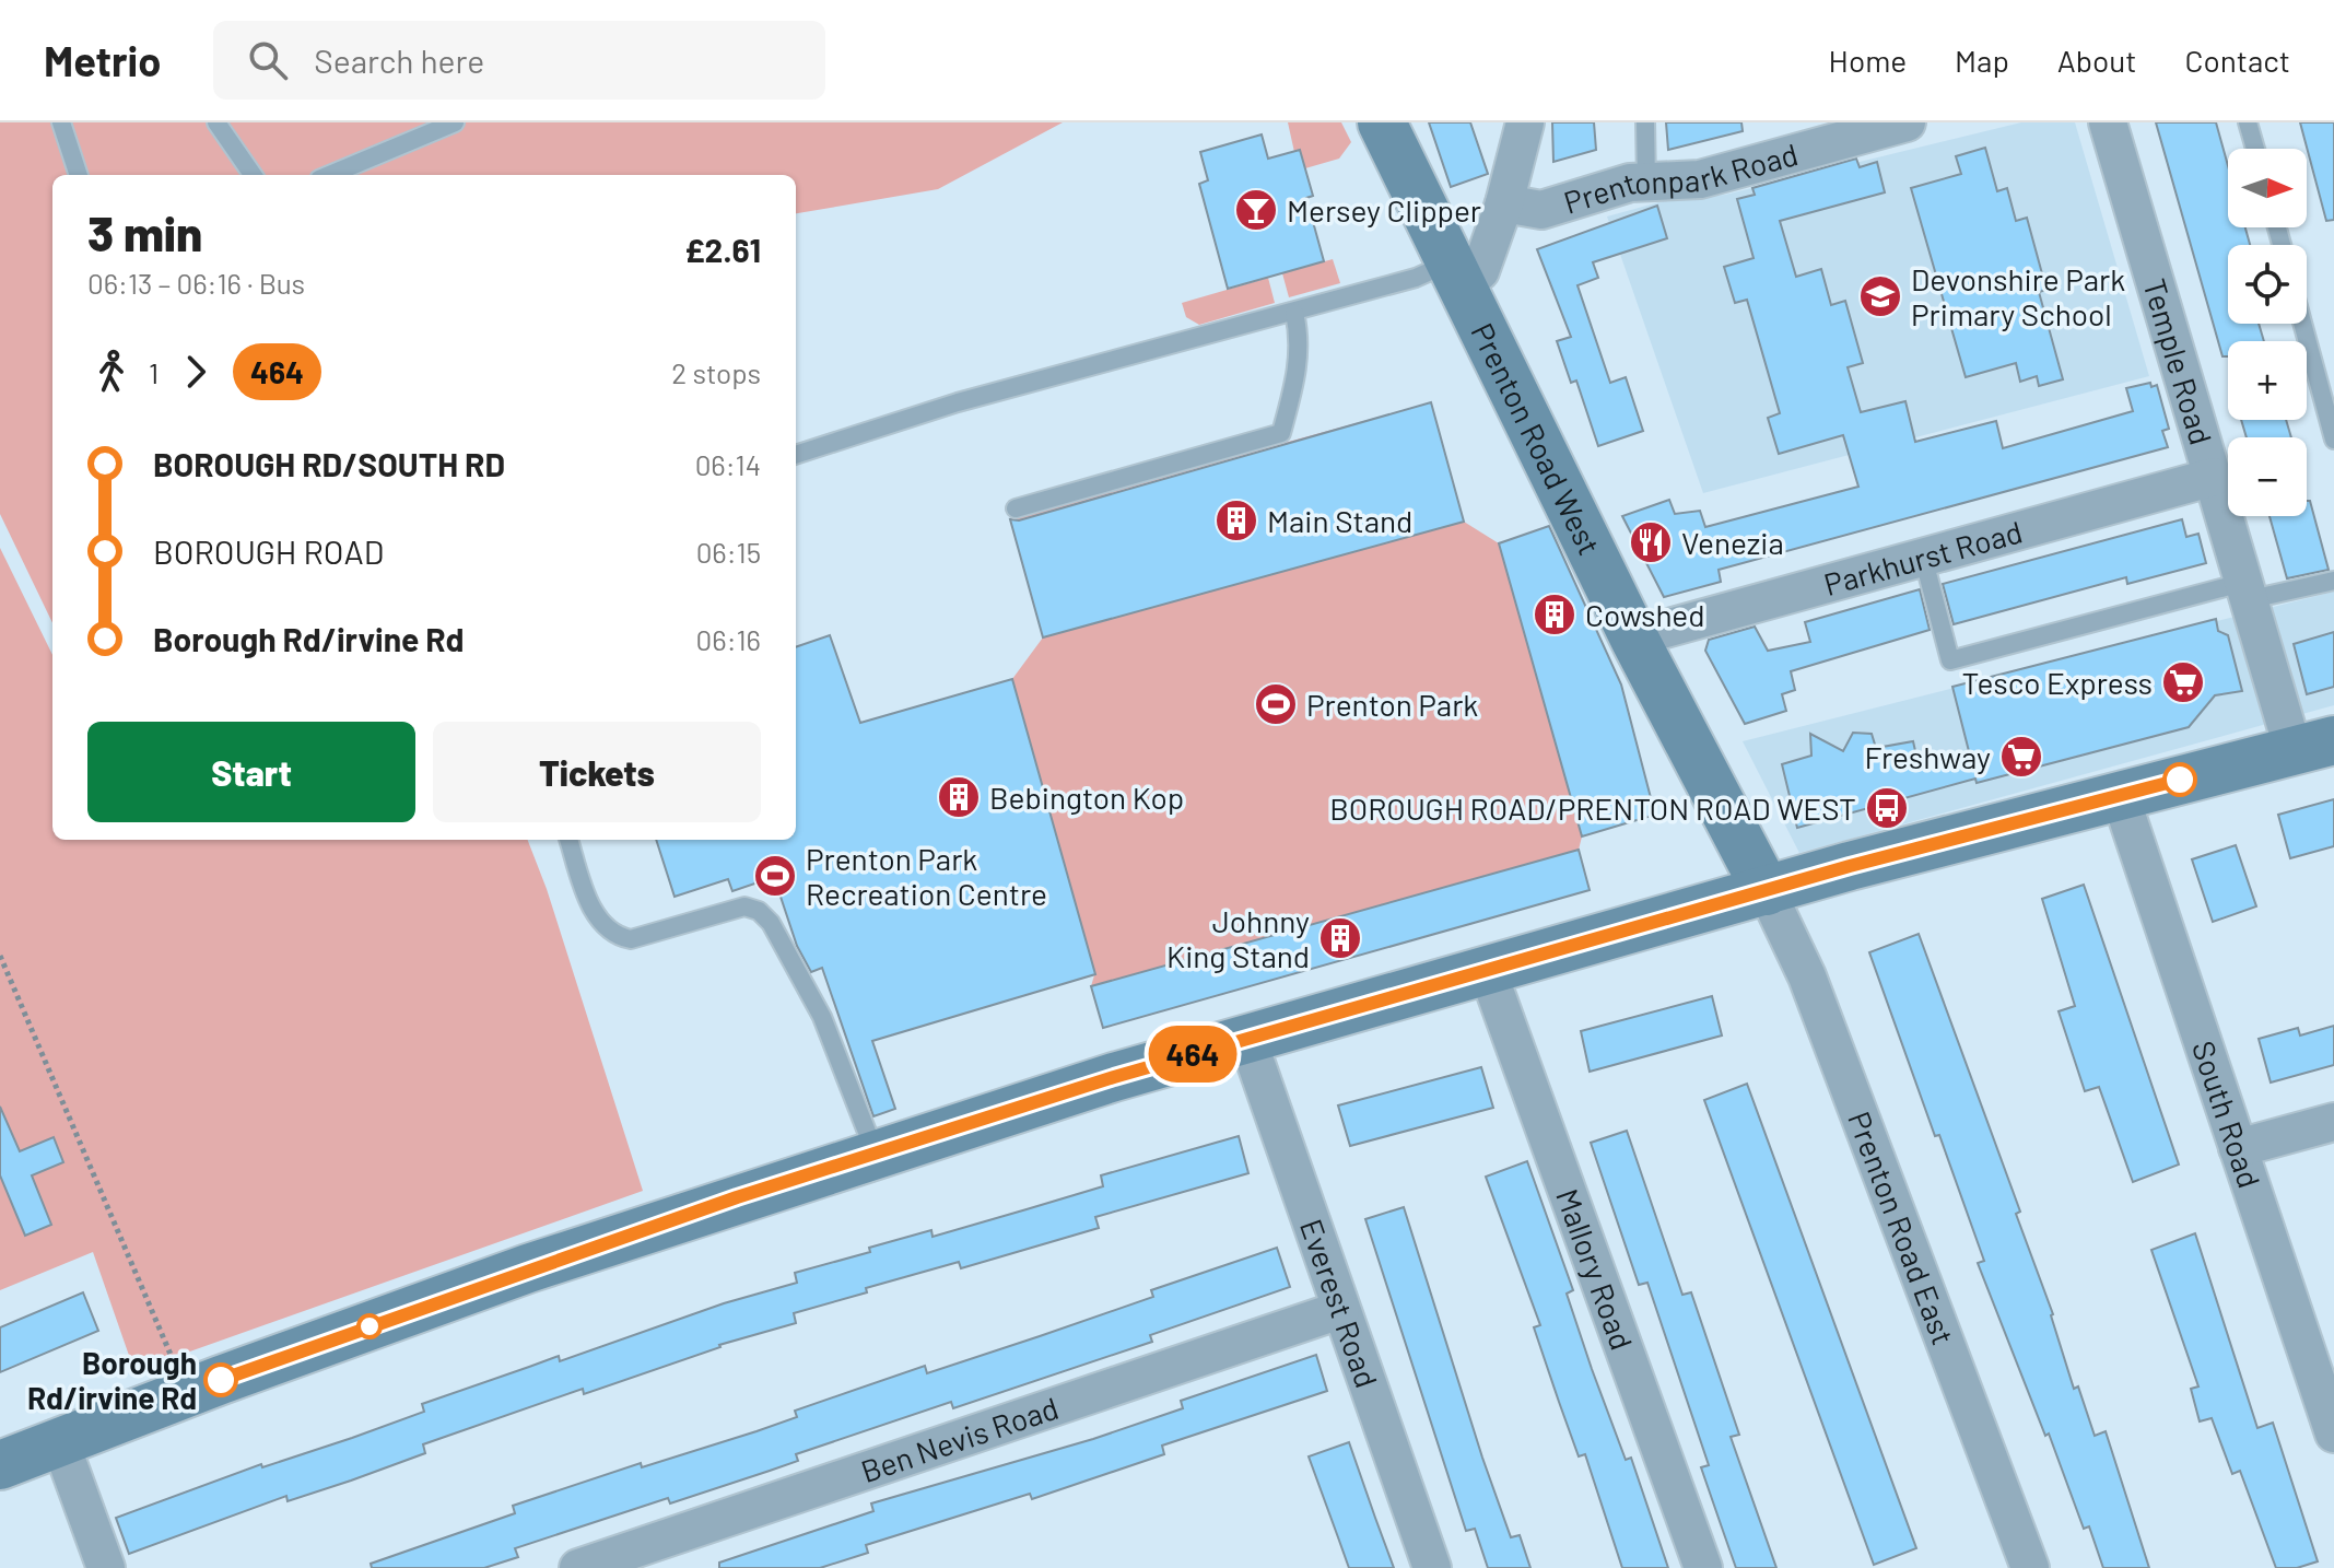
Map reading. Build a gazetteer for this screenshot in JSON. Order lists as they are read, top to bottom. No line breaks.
{"streets":{"street":["Prentonpark Road","Temple Road","Prenton Road West","Parkhurst Road","South Road","Prenton Road East","Mallory Road","Everest Road","Ben Nevis Road"]},"crossings":[["Temple Road","Parkhurst Road"],["Prenton Road West","Parkhurst Road"],["Prenton Road West","Prenton Road East"],["Everest Road","Ben Nevis Road"]],"places":{"bar":["Mersey Clipper"],"school or university":["Devonshire Park Primary School"],"building":["Main Stand","Cowshed","Bebington Kop","Johnny King Stand"],"restaurant":["Venezia"],"supermarket":["Tesco Express","Freshway"],"sports":["Prenton Park","Prenton Park Recreation Centre"],"bus stop":["BOROUGH ROAD/PRENTON ROAD WEST"],"other":["Borough Rd/irvine Rd"]},"lines":["bus line 464"],"north":"right","page":{"header":"Metrio","search":"Search here","nav":["Home","Map","About","Contact"],"on_map":"464","map_buttons":["+","−"],"heading":["3 min","06:13 – 06:16 · Bus","£2.61"],"legs":["1","464","2 stops"],"list":[{"name":"BOROUGH RD/SOUTH RD","value":"06:14"},{"name":"BOROUGH ROAD","value":"06:15"},{"name":"Borough Rd/irvine Rd","value":"06:16"}],"buttons":["Start","Tickets"]}}
